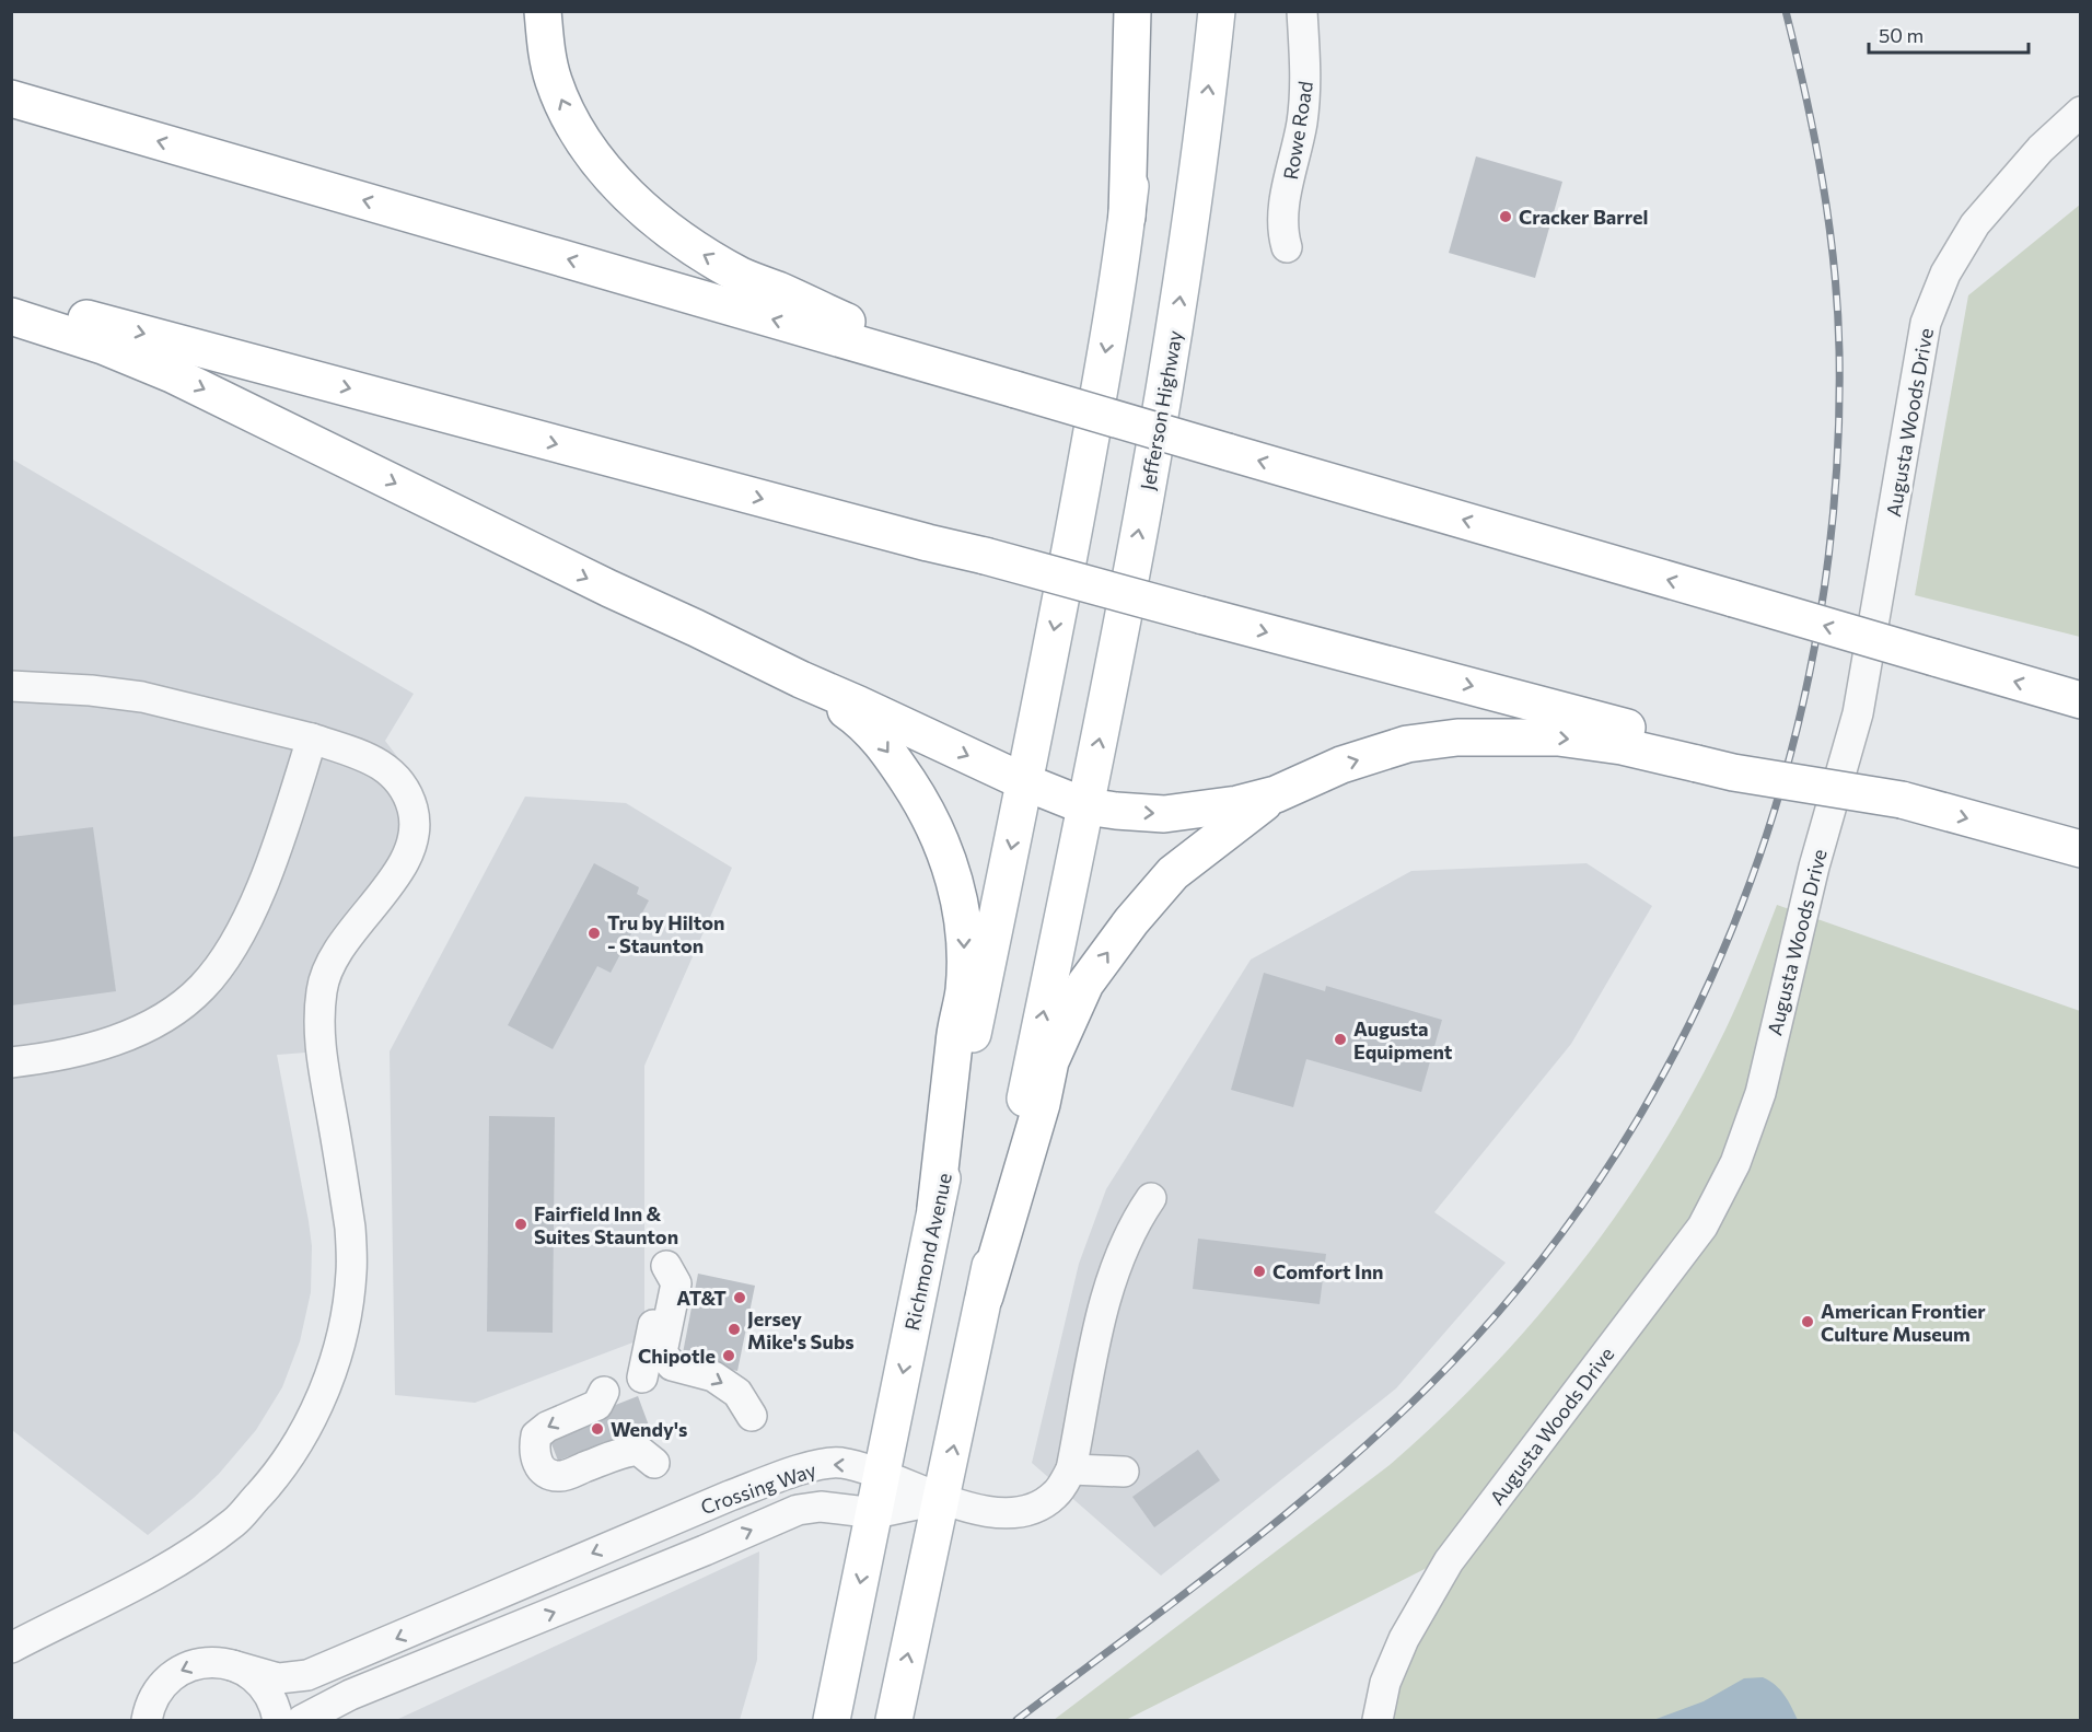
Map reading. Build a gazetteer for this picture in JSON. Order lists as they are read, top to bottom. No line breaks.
{"streets":{"main road":["Jefferson Highway","Richmond Avenue"],"street":["Rowe Road","Augusta Woods Drive","Crossing Way"]},"crossings":[["Richmond Avenue","Crossing Way"]],"places":["Cracker Barrel","Tru by Hilton - Staunton","Augusta Equipment","Fairfield Inn & Suites Staunton","Comfort Inn","AT&T","American Frontier Culture Museum","Jersey Mike's Subs","Chipotle","Wendy's"],"scale_bar":"50 m"}
